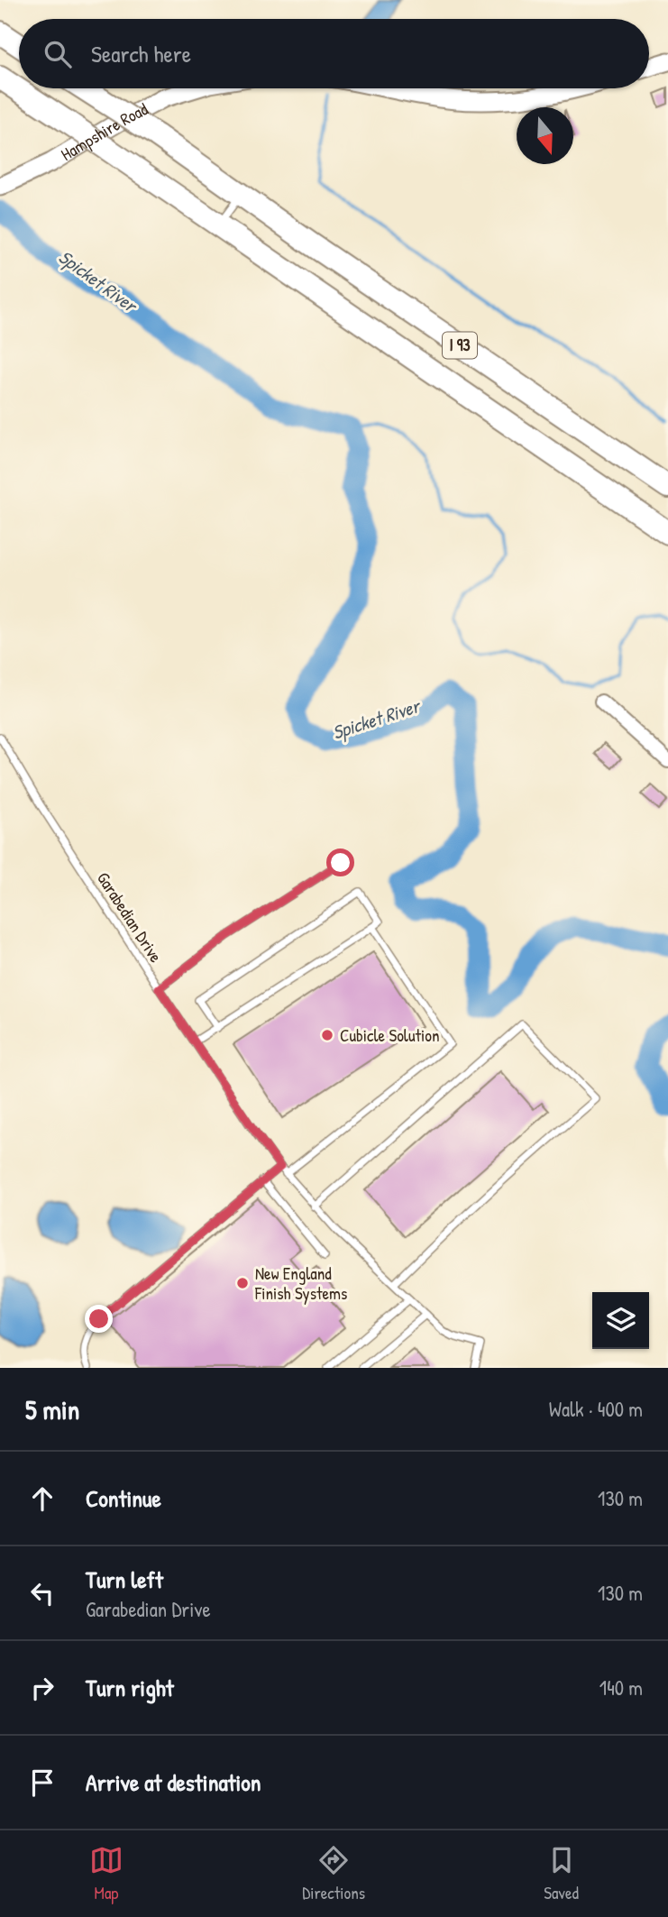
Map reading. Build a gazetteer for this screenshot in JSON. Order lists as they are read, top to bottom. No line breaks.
{"streets":{"highway":["I 93"],"street":["Hampshire Road"],"lane":["Garabedian Drive"]},"water":["Spicket River"],"places":["Cubicle Solution","New England Finish Systems"],"north":"bottom","page":{"search":"Search here","heading":["5 min","Walk · 400 m"],"list":[["Continue","130 m"],["Turn left","Garabedian Drive","130 m"],["Turn right","140 m"],"Arrive at destination"],"nav":["Map","Directions","Saved"]}}
